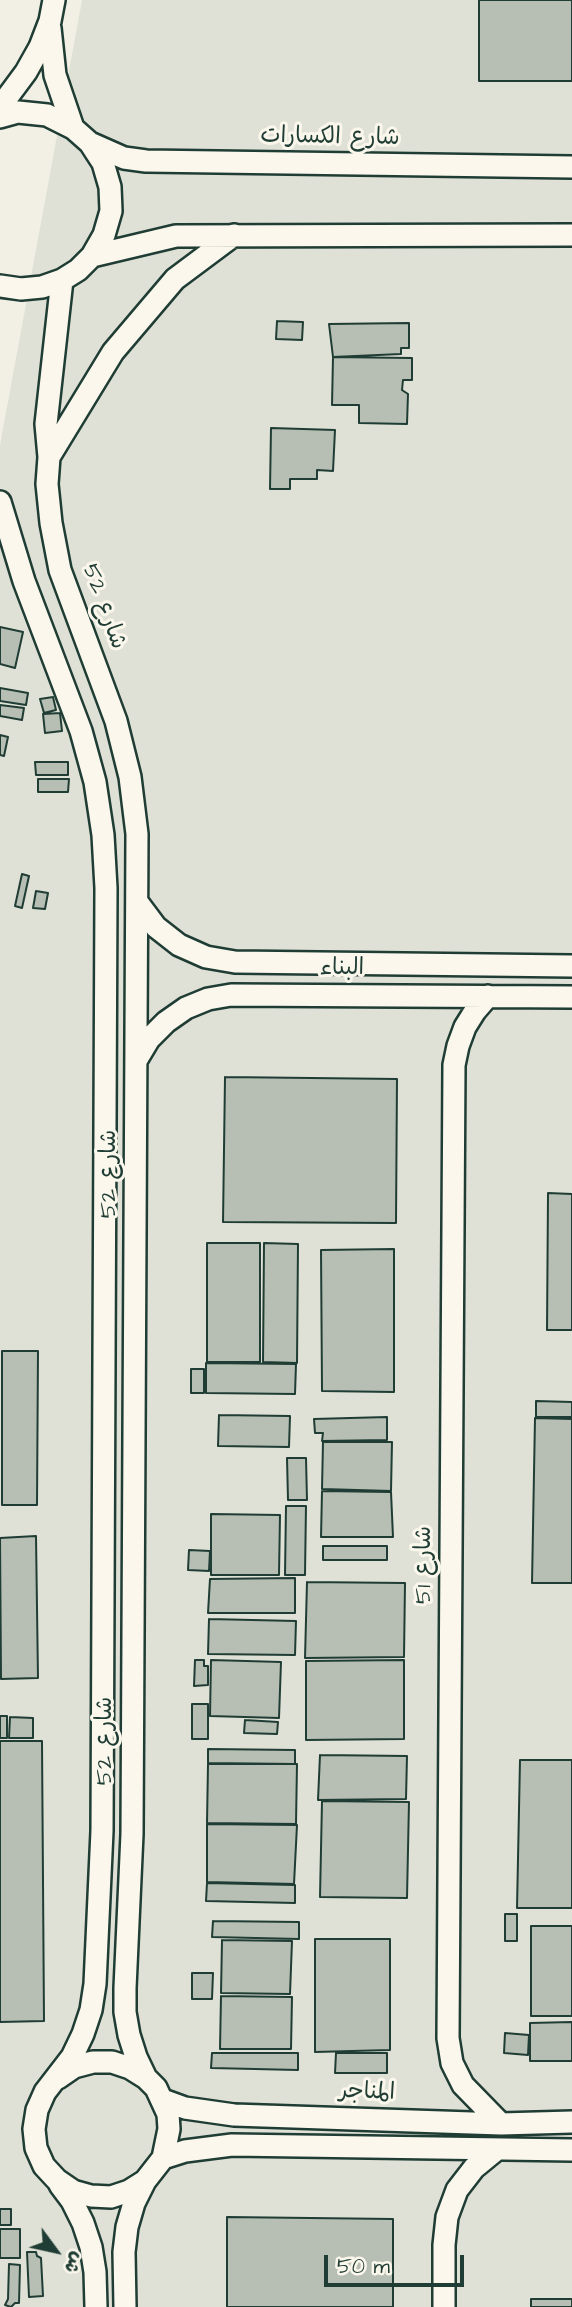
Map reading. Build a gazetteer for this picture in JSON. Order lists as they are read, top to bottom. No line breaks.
{"streets":{"street":["شارع الكسارات","شارع 52","البناء","شارع 51","المناجر"]},"crossings":[["شارع الكسارات","شارع 52"],["شارع 52","البناء"],["شارع 52","المناجر"],["البناء","شارع 51"],["شارع 51","المناجر"]],"scale_bar":"50 m","north":"bottom right"}
